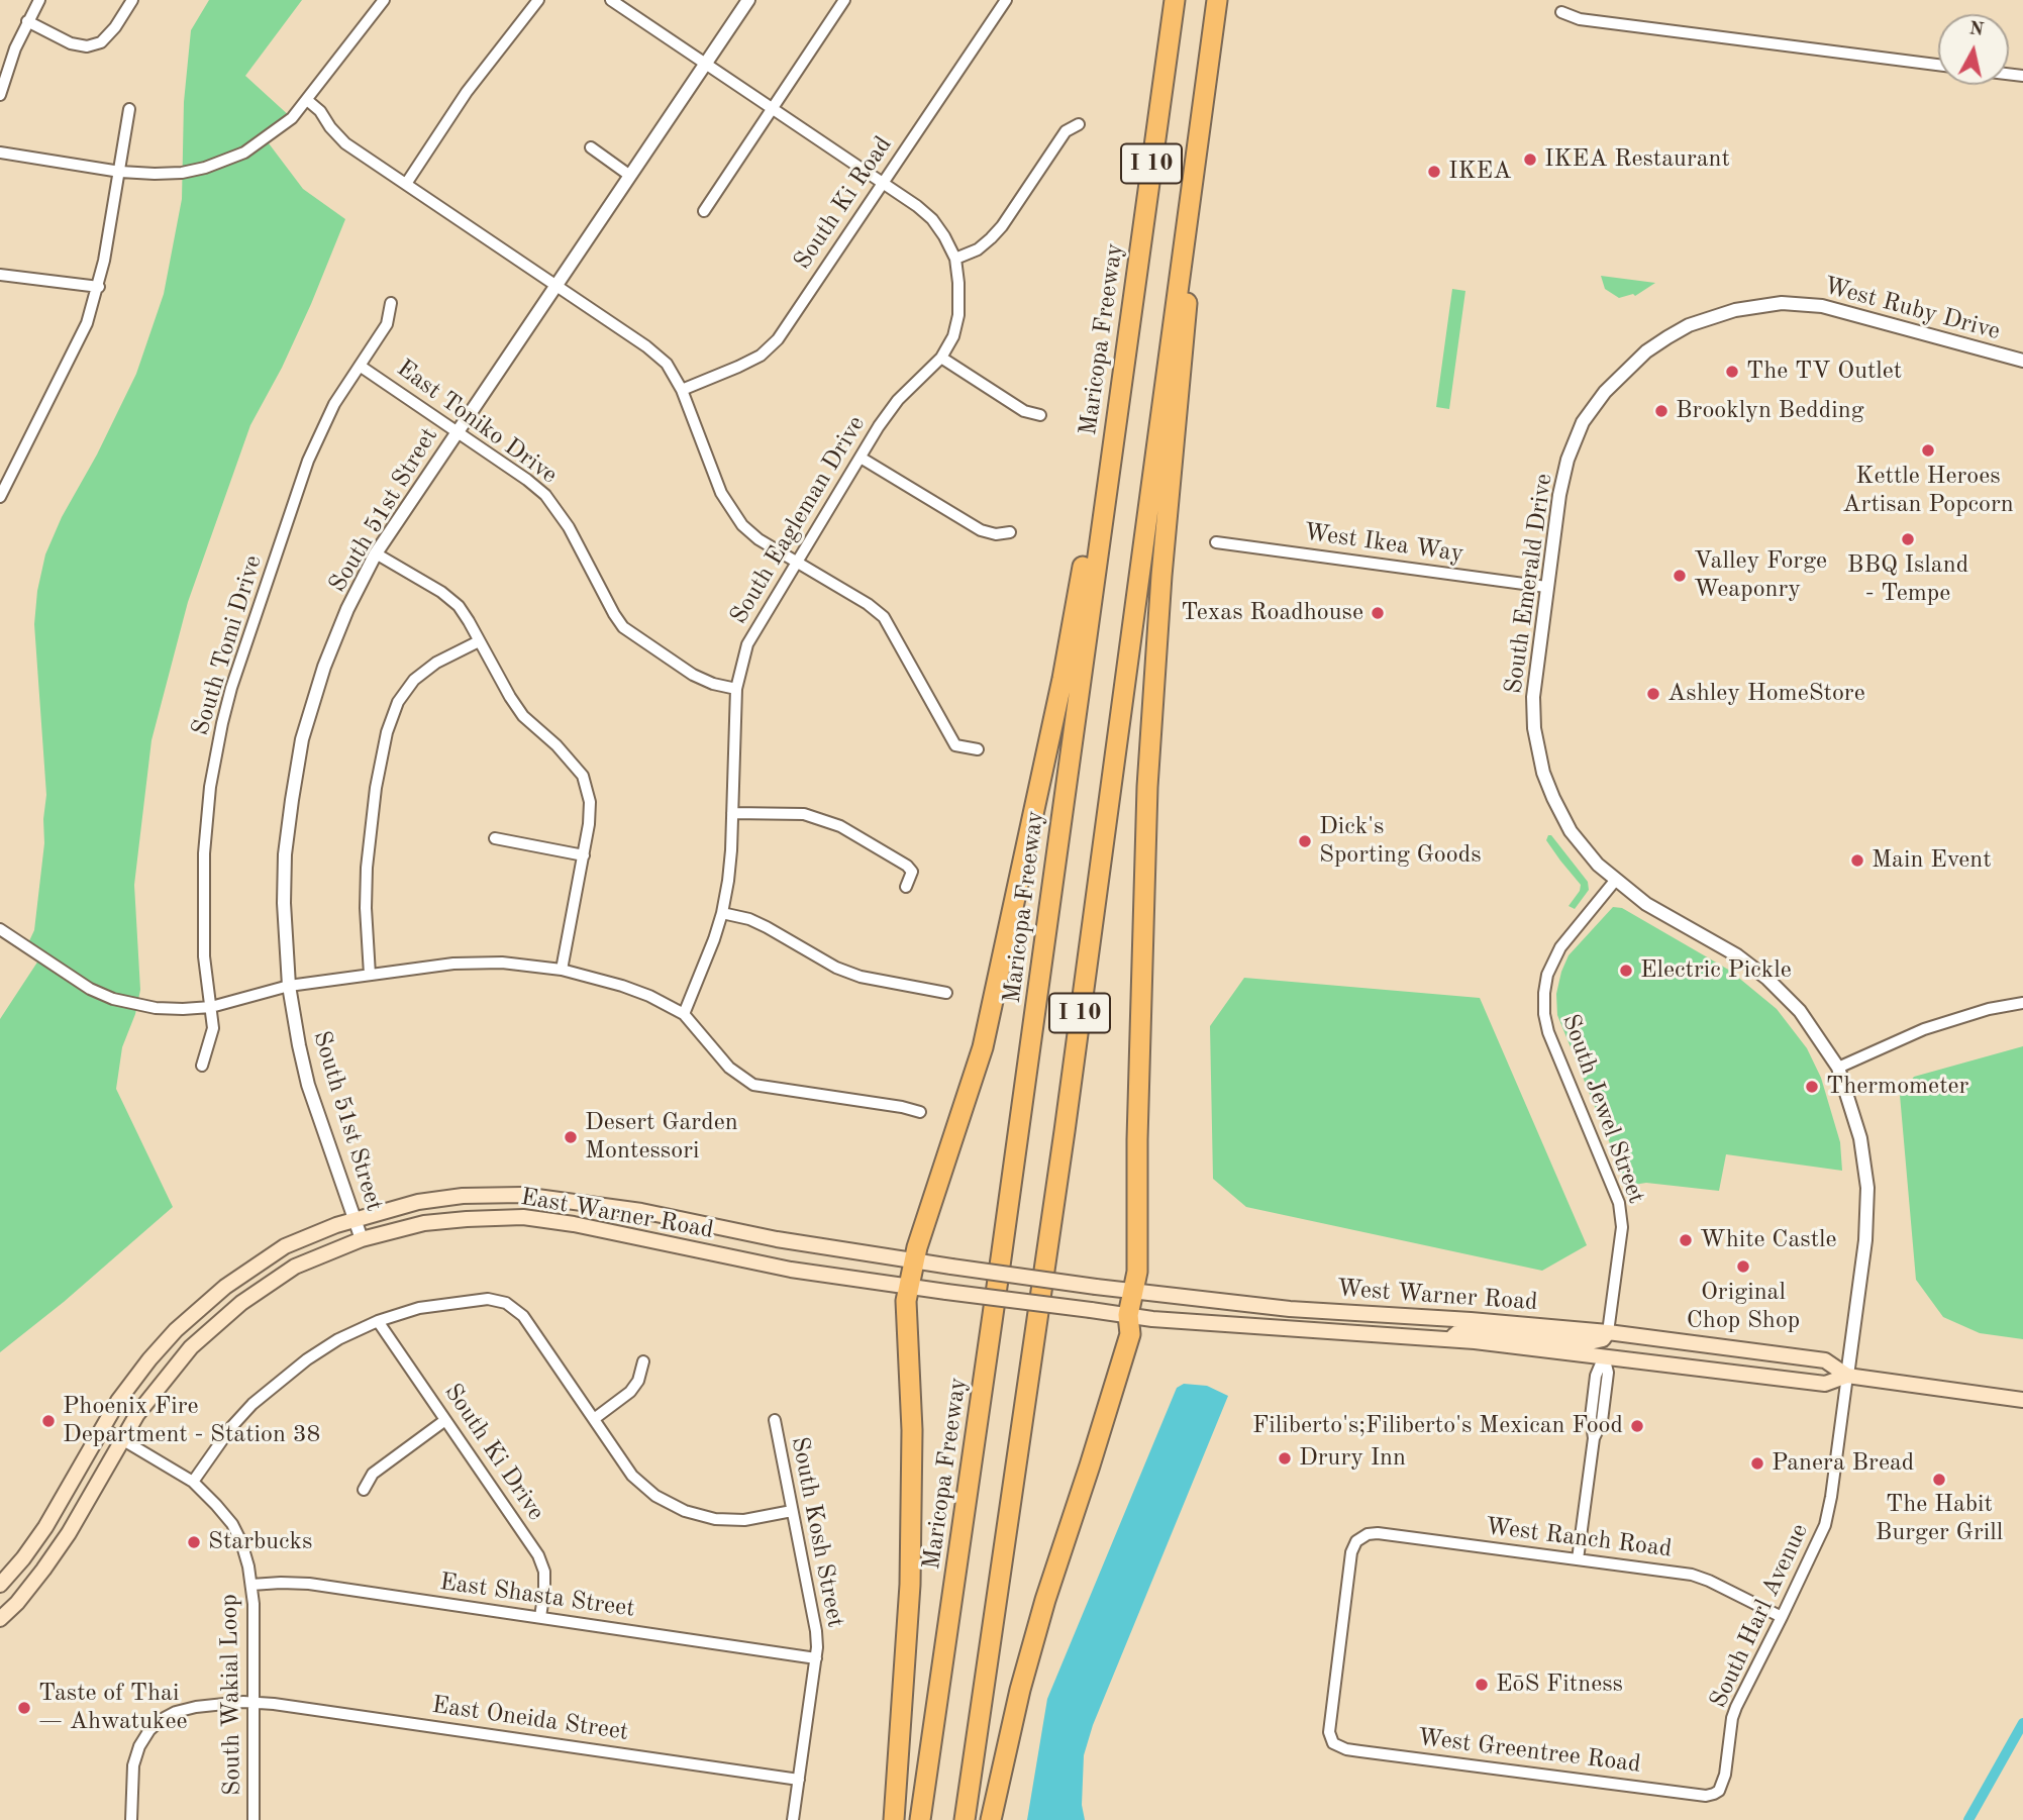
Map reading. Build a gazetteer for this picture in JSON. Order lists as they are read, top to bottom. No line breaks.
{"streets":{"highway":["I 10","Maricopa Freeway"],"main road":["East Warner Road","West Warner Road"],"street":["South Ki Road","West Ruby Drive","East Toniko Drive","South 51st Street","South Eagleman Drive","West Ikea Way","South Emerald Drive","South Tomi Drive","South Jewel Street","South Ki Drive","South Kosh Street","West Ranch Road","East Shasta Street","South Harl Avenue","South Wakial Loop","East Oneida Street","West Greentree Road"]},"crossings":[["South Ki Road","South Eagleman Drive"],["West Ruby Drive","South Emerald Drive"],["East Toniko Drive","South 51st Street"],["East Toniko Drive","South Eagleman Drive"],["East Toniko Drive","South Tomi Drive"],["South 51st Street","South Eagleman Drive"],["South 51st Street","East Warner Road"],["West Ikea Way","South Emerald Drive"],["South Emerald Drive","South Jewel Street"],["South Emerald Drive","West Warner Road"],["South Emerald Drive","South Harl Avenue"],["South Jewel Street","West Warner Road"],["East Warner Road","West Warner Road"],["East Warner Road","South Wakial Loop"],["West Warner Road","South Harl Avenue"],["South Ki Drive","East Shasta Street"],["South Kosh Street","East Shasta Street"],["South Kosh Street","East Oneida Street"],["West Ranch Road","South Harl Avenue"],["West Ranch Road","West Greentree Road"],["East Shasta Street","South Wakial Loop"],["South Harl Avenue","West Greentree Road"],["South Wakial Loop","East Oneida Street"]],"places":["IKEA Restaurant","IKEA","The TV Outlet","Brooklyn Bedding","Kettle Heroes Artisan Popcorn","BBQ Island - Tempe","Valley Forge Weaponry","Texas Roadhouse","Ashley HomeStore","Dick's Sporting Goods","Main Event","Electric Pickle","Thermometer","Desert Garden Montessori","White Castle","Original Chop Shop","Phoenix Fire Department - Station 38","Filiberto's;Filiberto's Mexican Food","Drury Inn","Panera Bread","The Habit Burger Grill","Starbucks","EōS Fitness","Taste of Thai — Ahwatukee"],"north":"top"}
